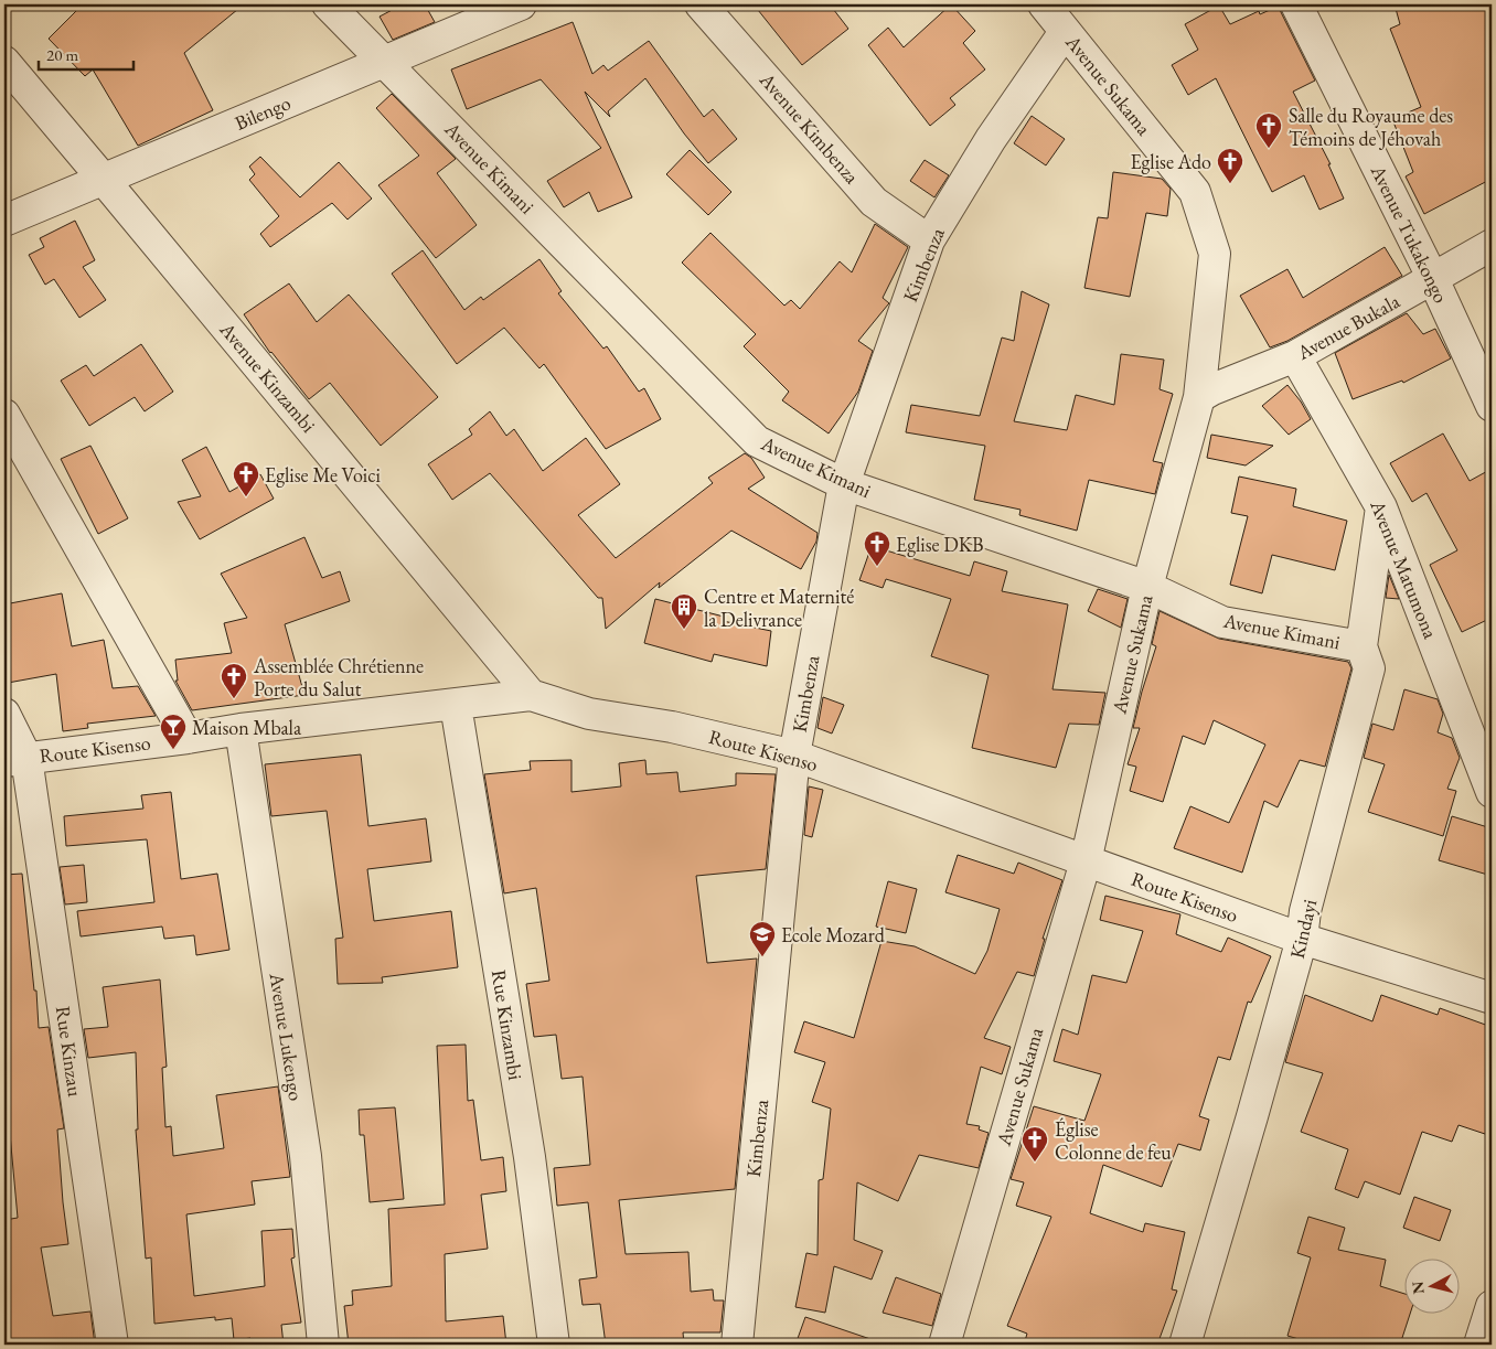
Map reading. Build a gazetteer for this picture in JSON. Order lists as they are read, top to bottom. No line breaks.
{"streets":{"street":["Avenue Sukama","Bilengo","Avenue Kimbenza","Avenue Kimani","Avenue Tukakongo","Kimbenza","Avenue Bukala","Avenue Kinzambi","Avenue Matumona","Route Kisenso","Kindayi","Rue Kinzambi","Avenue Lukengo","Rue Kinzau"]},"crossings":[["Avenue Sukama","Avenue Kimani"],["Avenue Sukama","Kimbenza"],["Avenue Sukama","Avenue Bukala"],["Avenue Sukama","Route Kisenso"],["Bilengo","Avenue Kimani"],["Bilengo","Avenue Kinzambi"],["Avenue Kimbenza","Kimbenza"],["Avenue Kimani","Kimbenza"],["Avenue Kimani","Kindayi"],["Avenue Tukakongo","Avenue Bukala"],["Kimbenza","Route Kisenso"],["Avenue Bukala","Avenue Matumona"],["Avenue Kinzambi","Route Kisenso"],["Avenue Matumona","Kindayi"],["Route Kisenso","Kindayi"],["Route Kisenso","Rue Kinzambi"],["Route Kisenso","Avenue Lukengo"],["Route Kisenso","Rue Kinzau"]],"places":{"church":["Salle du Royaume des Témoins de Jéhovah","Eglise Ado","Eglise Me Voici","Eglise DKB","Assemblée Chrétienne Porte du Salut","Église Colonne de feu"],"building":["Centre et Maternité la Delivrance"],"bar":["Maison Mbala"],"school or university":["Ecole Mozard"]},"scale_bar":"20 m","north":"left"}
